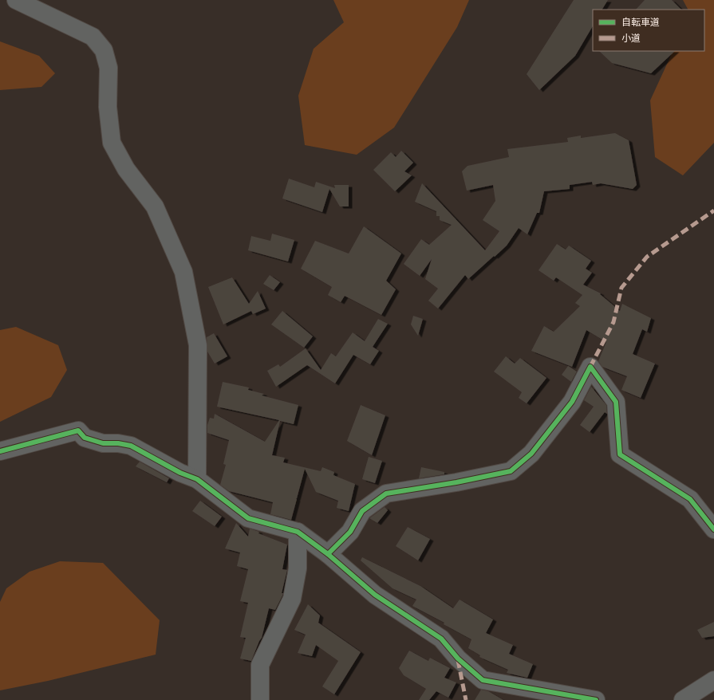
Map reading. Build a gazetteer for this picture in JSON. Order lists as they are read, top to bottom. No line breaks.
{"legend":["自転車道","小道"]}
